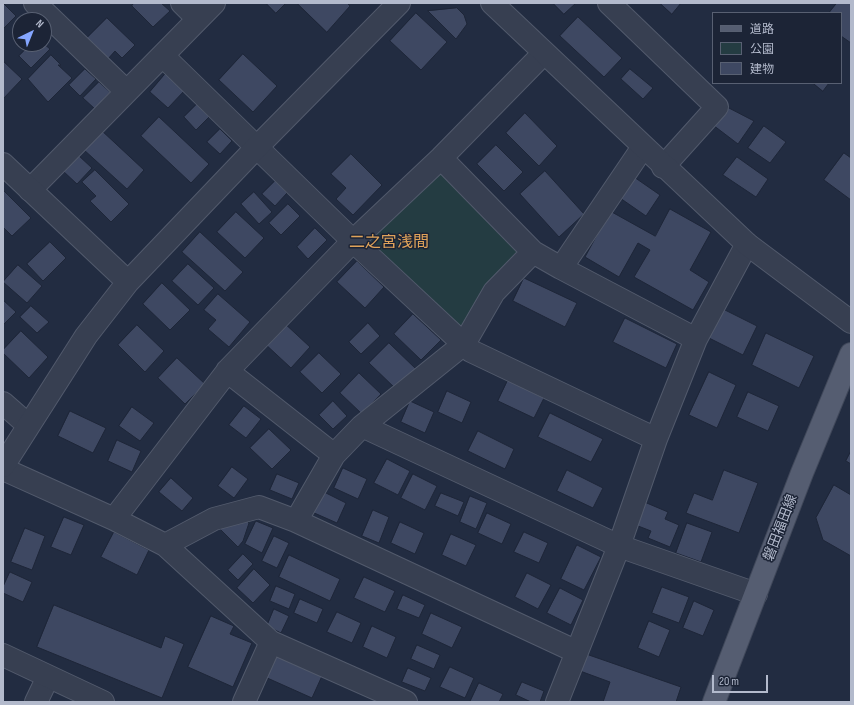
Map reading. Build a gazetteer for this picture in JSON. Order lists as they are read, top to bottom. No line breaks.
{"streets":{"main road":["磐田福田線"]},"districts":["二之宮浅間"],"legend":["道路","公園","建物"],"scale_bar":"20 m","north":"top right"}
